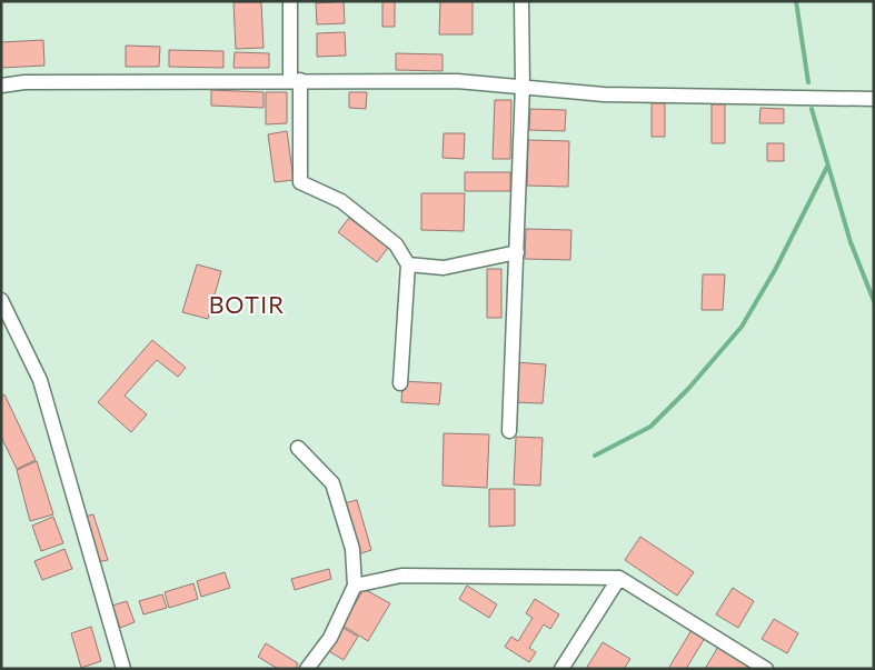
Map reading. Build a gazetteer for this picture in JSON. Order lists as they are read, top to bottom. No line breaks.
{"districts":["BOTIR"]}
